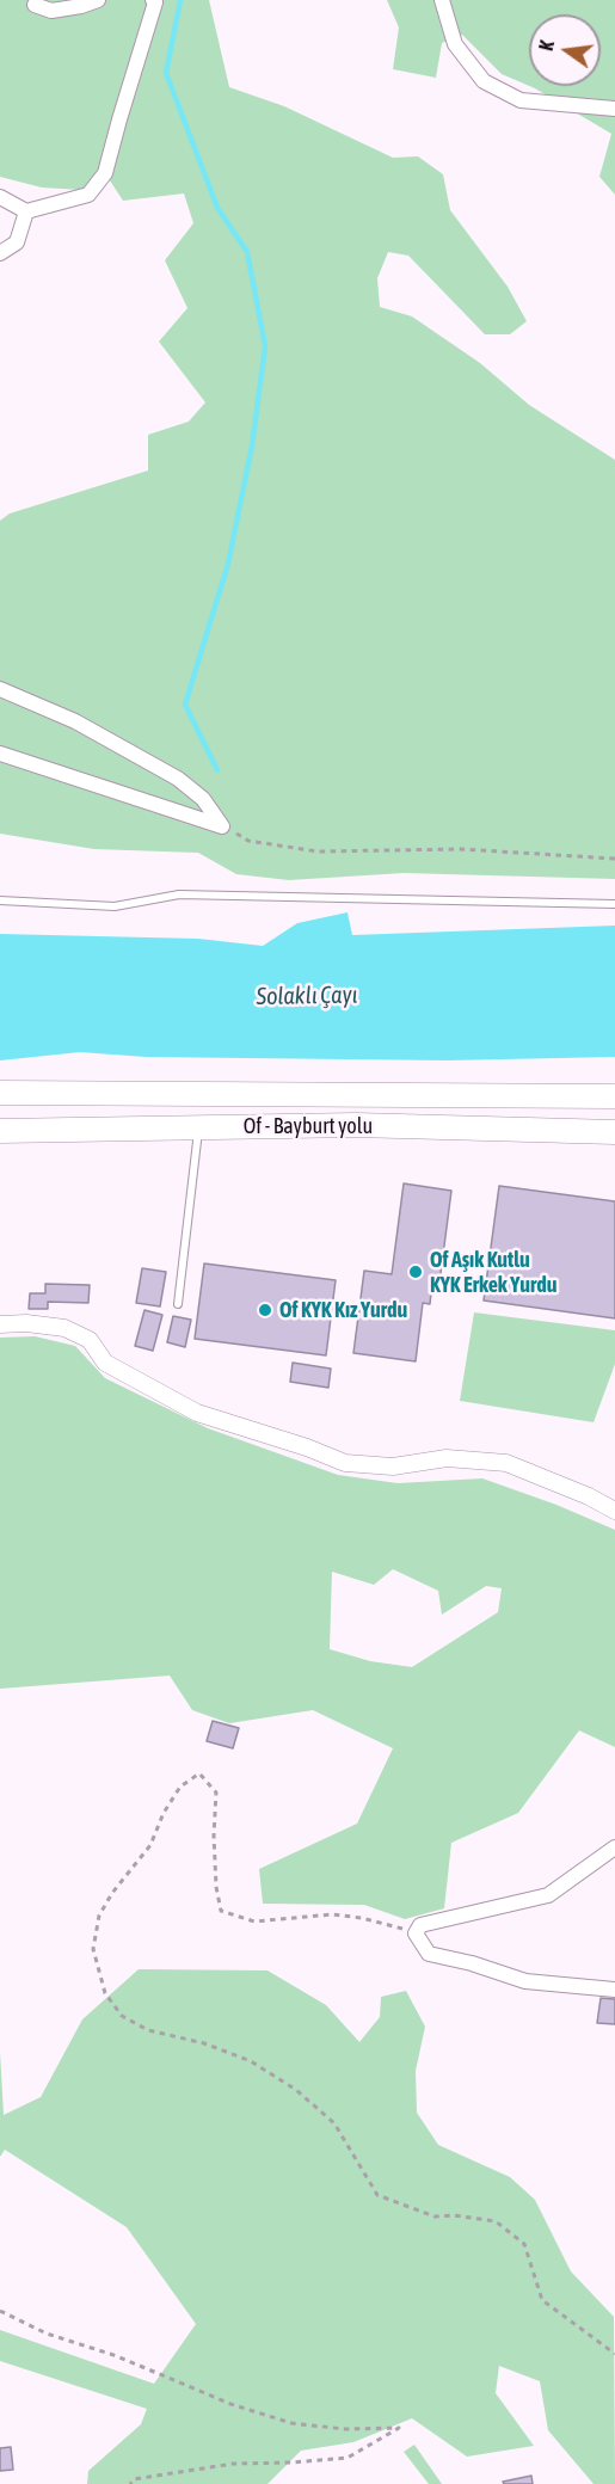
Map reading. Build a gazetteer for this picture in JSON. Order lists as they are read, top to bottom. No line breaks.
{"streets":{"highway":["Of - Bayburt yolu"]},"water":["Solaklı Çayı"],"places":["Of Aşık Kutlu KYK Erkek Yurdu","Of KYK Kız Yurdu"],"north":"left"}
